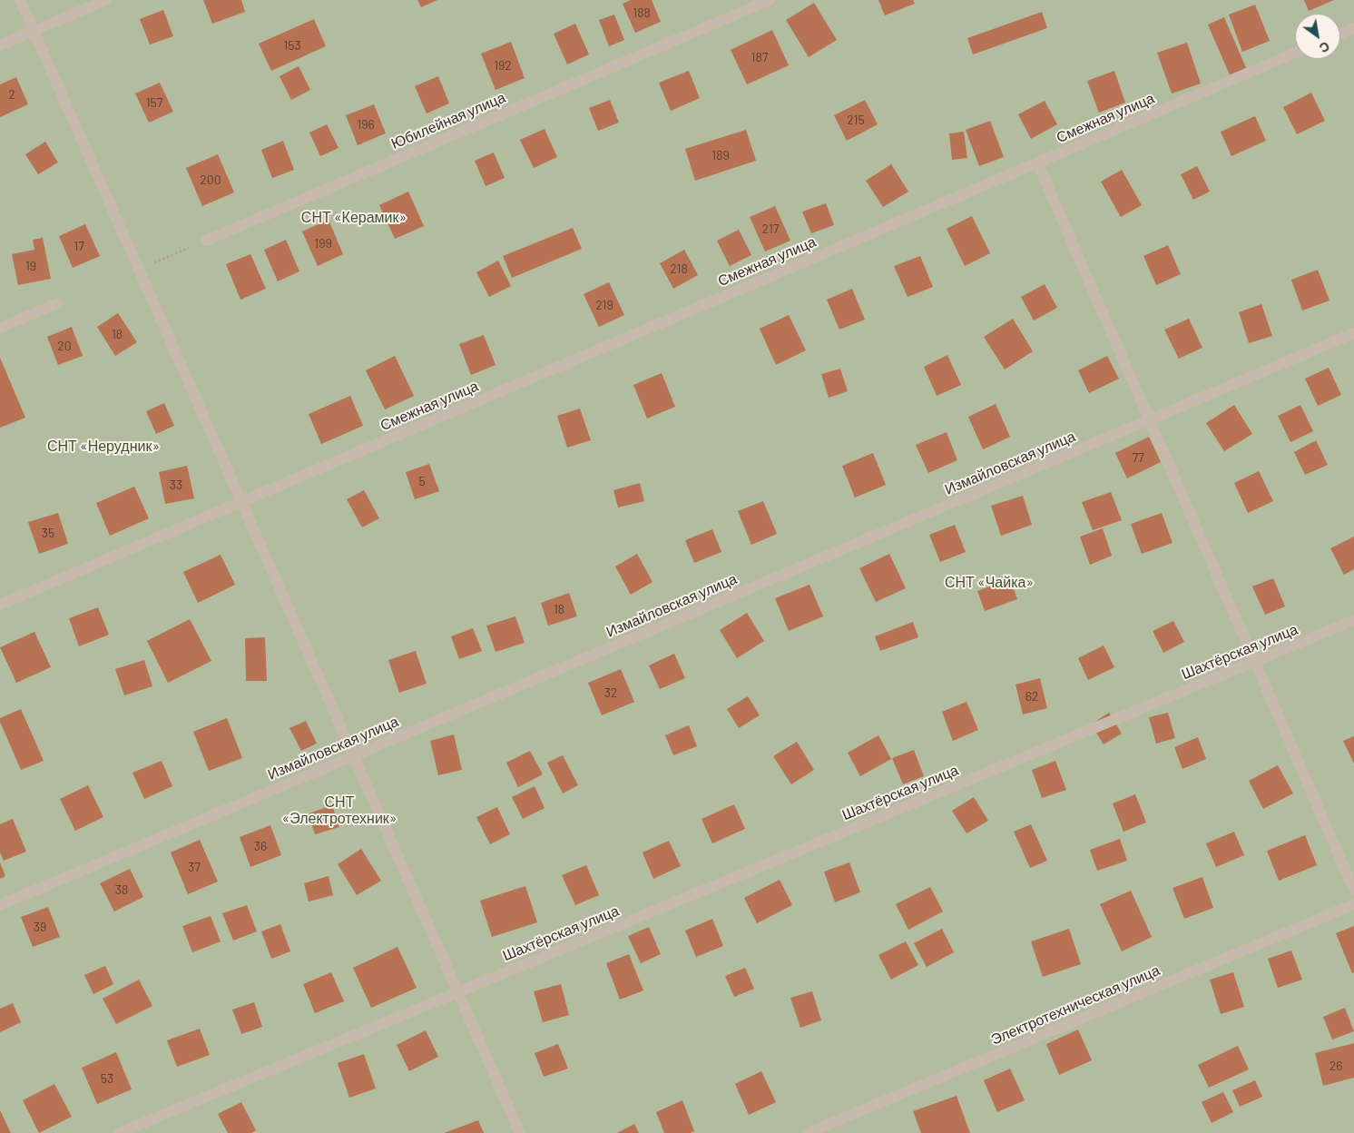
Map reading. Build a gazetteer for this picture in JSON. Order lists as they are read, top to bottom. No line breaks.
{"streets":{"street":["Смежная улица","Юбилейная улица","Измайловская улица","Шахтёрская улица","Электротехническая улица"]},"parks":["СНТ «Керамик»","СНТ «Нерудник»","СНТ «Чайка»","СНТ «Электротехник»"],"house_numbers":["188","153","187","192","2","157","215","196","189","200","217","199","17","19","218","219","18","20","77","5","33","35","18","32","62","36","37","38","39","26","53"],"north":"bottom right"}
